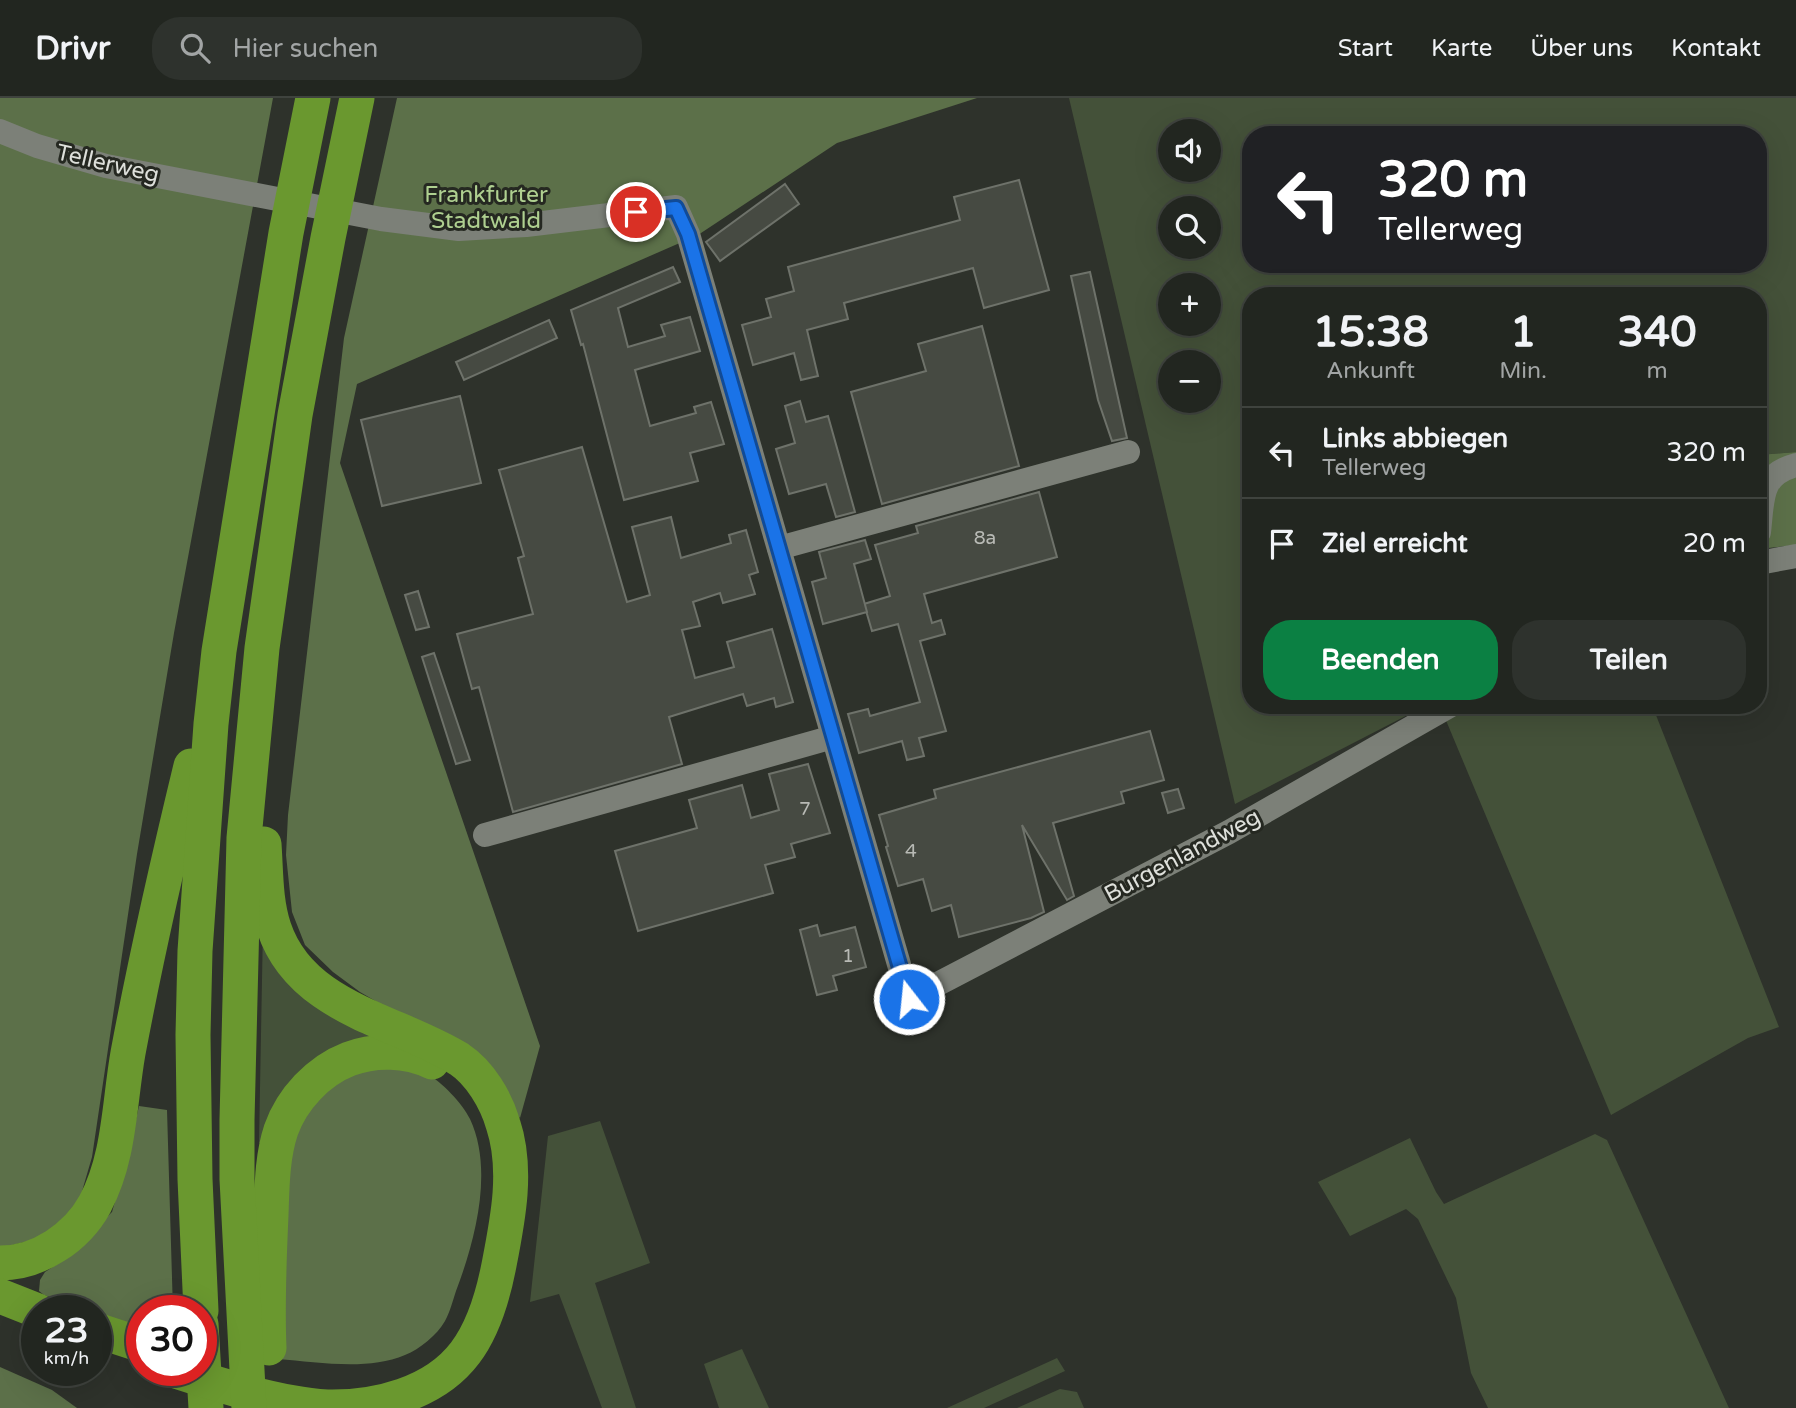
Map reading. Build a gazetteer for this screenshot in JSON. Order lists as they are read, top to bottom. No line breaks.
{"streets":{"street":["Tellerweg","Burgenlandweg"]},"parks":["Frankfurter Stadtwald"],"house_numbers":["8a","7","4","1"],"page":{"header":"Drivr","search":"Hier suchen","nav":["Start","Karte","Über uns","Kontakt"],"map_buttons":["+","−"],"turn":["320 m","Tellerweg"],"eta":["15:38","Ankunft","1","Min.","340","m"],"list":[{"name":"Links abbiegen","note":"Tellerweg","value":"320 m"},{"name":"Ziel erreicht","value":"20 m"}],"buttons":["Beenden","Teilen"],"speed":"23 km/h","limit":"30"}}
